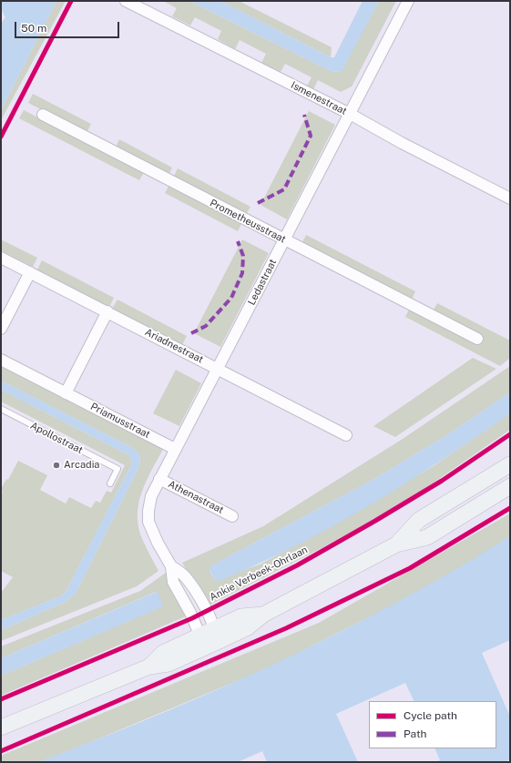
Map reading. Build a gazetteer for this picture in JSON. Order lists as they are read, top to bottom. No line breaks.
{"streets":{"street":["Ismenestraat","Prometheusstraat","Ledastraat","Ariadnestraat","Priamusstraat","Athenastraat"],"lane":["Apollostraat"],"cycle path":["Ankie Verbeek-Ohrlaan"]},"crossings":[["Ismenestraat","Ledastraat"],["Prometheusstraat","Ledastraat"],["Ledastraat","Ariadnestraat"],["Ledastraat","Priamusstraat"],["Ledastraat","Athenastraat"]],"places":["Arcadia"],"legend":["Cycle path","Path"],"scale_bar":"50 m"}
